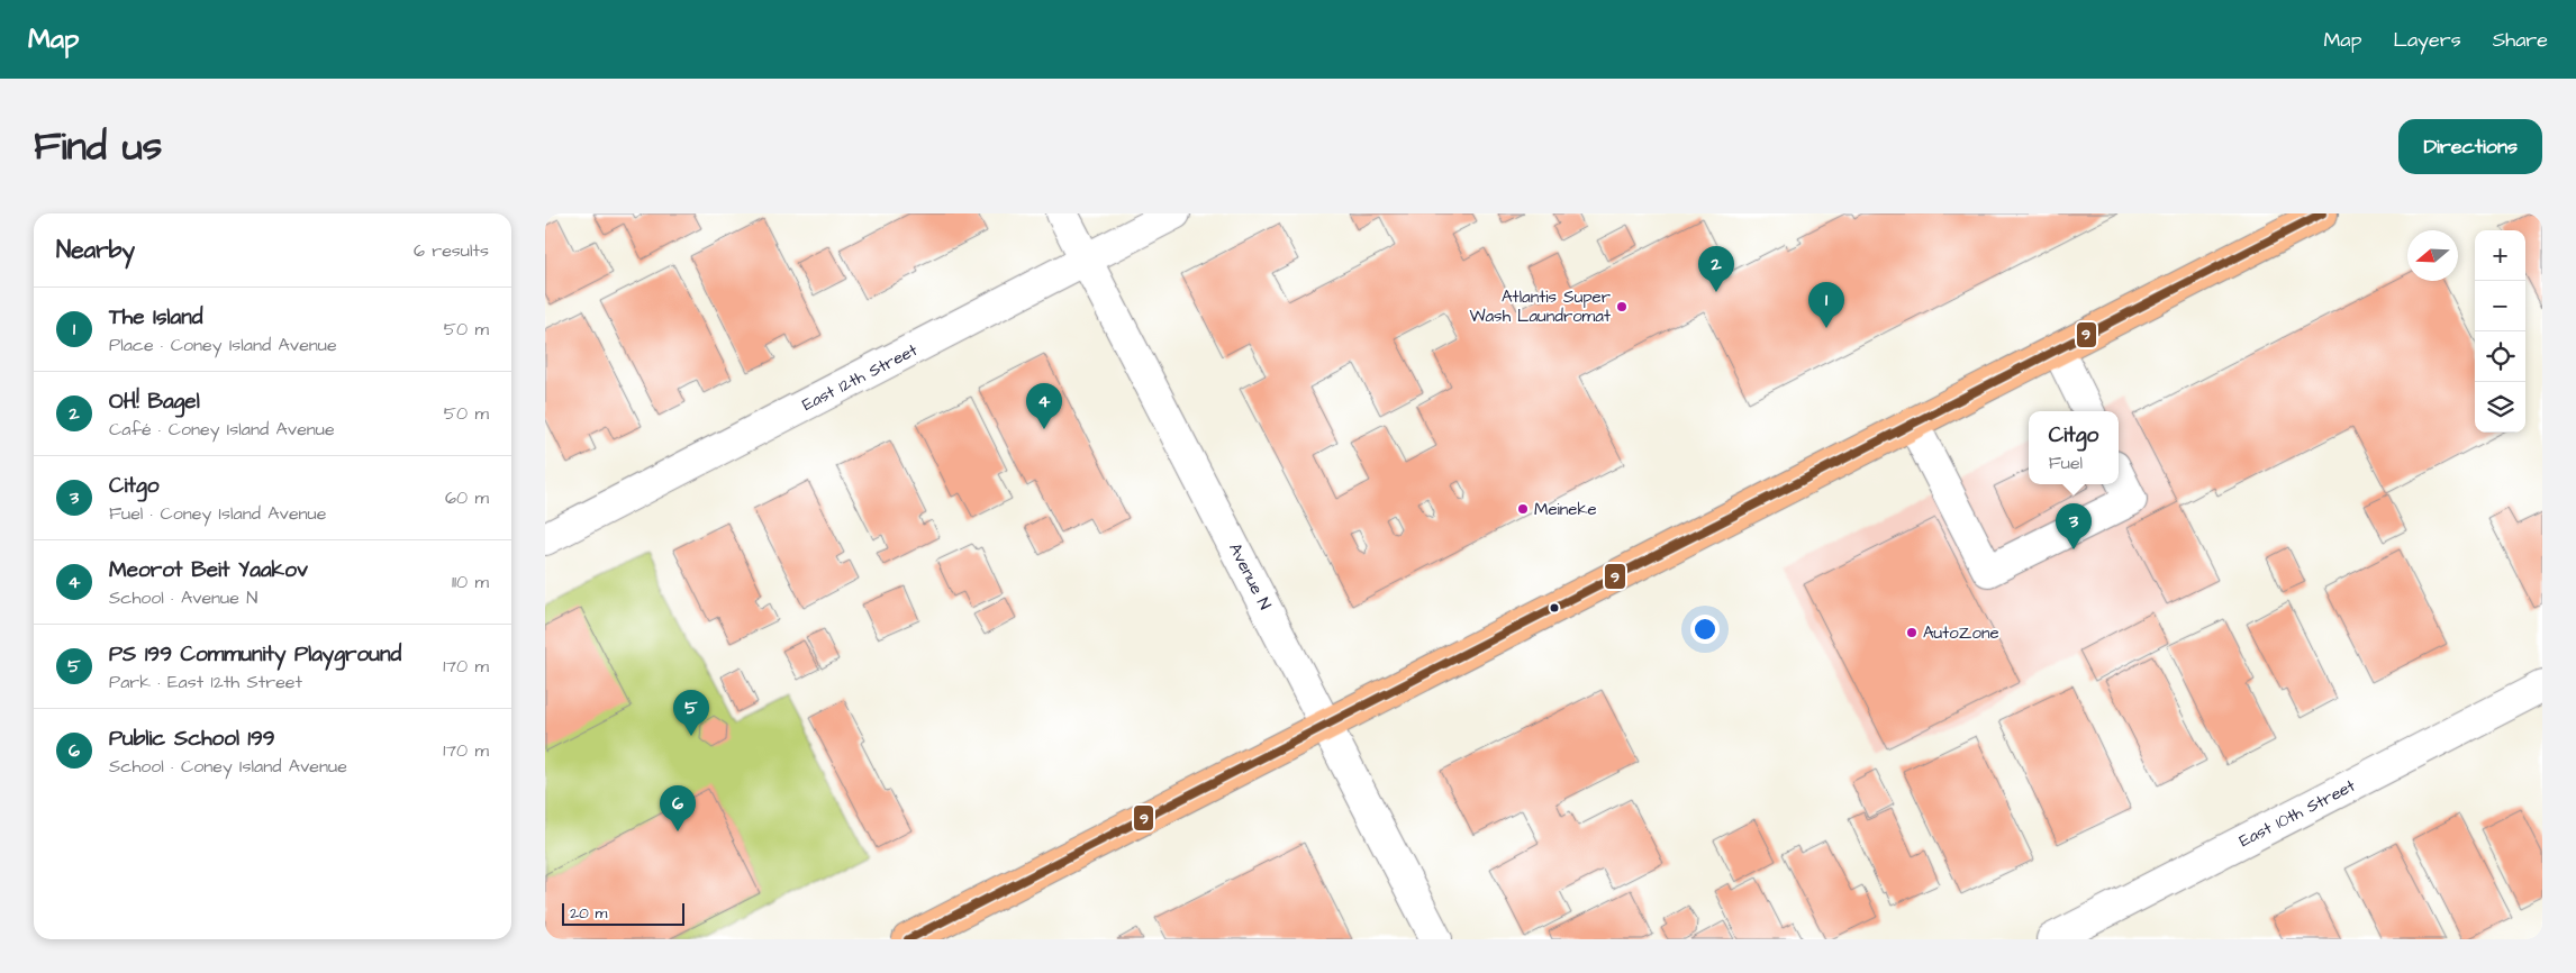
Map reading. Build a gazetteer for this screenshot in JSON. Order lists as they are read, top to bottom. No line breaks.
{"streets":{"street":["East 12th Street","Avenue N","East 10th Street"]},"crossings":[["East 12th Street","Avenue N"]],"places":["Atlantis Super Wash Laundromat","Meineke","AutoZone"],"lines":["transit line 9"],"scale_bar":"20 m","north":"left","page":{"header":"Map","nav":["Map","Layers","Share"],"title":"Find us","buttons":"Directions","heading":["Nearby","6 results"],"map_buttons":["+","−"],"pins":["2","1","4","3","5","6"],"list":[{"mark":"1","name":"The Island","note":"Place · Coney Island Avenue","value":"50 m"},{"mark":"2","name":"OH! Bagel","note":"Café · Coney Island Avenue","value":"50 m"},{"mark":"3","name":"Citgo","note":"Fuel · Coney Island Avenue","value":"60 m"},{"mark":"4","name":"Meorot Beit Yaakov","note":"School · Avenue N","value":"110 m"},{"mark":"5","name":"PS 199 Community Playground","note":"Park · East 12th Street","value":"170 m"},{"mark":"6","name":"Public School 199","note":"School · Coney Island Avenue","value":"170 m"}],"popup":["Citgo","Fuel"],"scale":"20 m"}}
